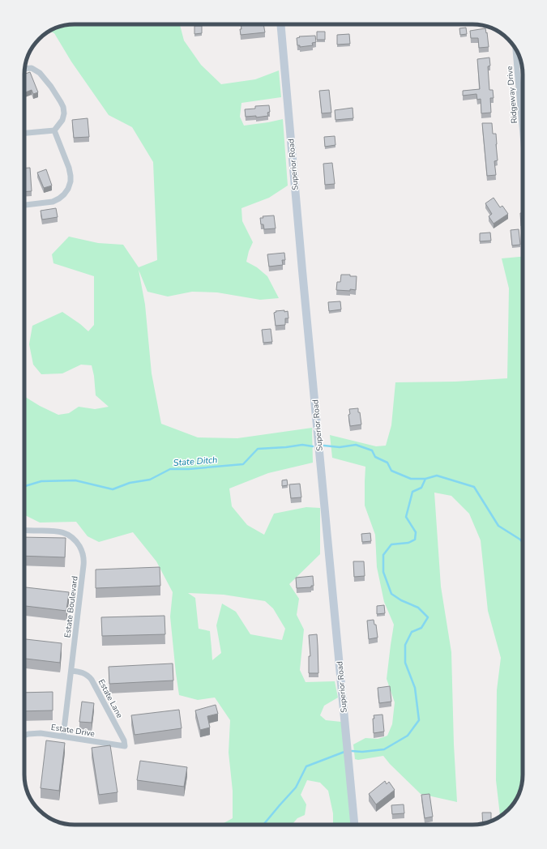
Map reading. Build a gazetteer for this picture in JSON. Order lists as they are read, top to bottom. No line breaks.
{"streets":{"street":["Ridgeway Drive","Superior Road","Estate Boulevard","Estate Lane","Estate Drive"]},"crossings":[["Estate Boulevard","Estate Lane"],["Estate Boulevard","Estate Drive"],["Estate Lane","Estate Drive"]],"water":["State Ditch"]}
